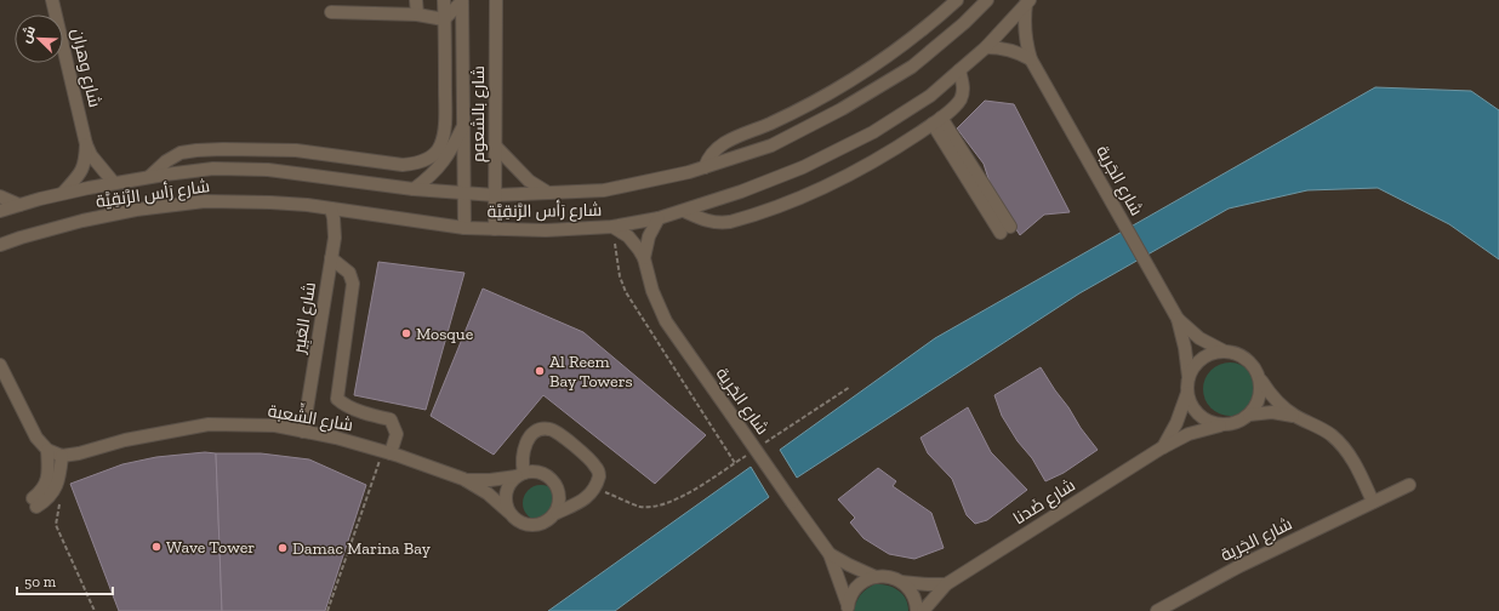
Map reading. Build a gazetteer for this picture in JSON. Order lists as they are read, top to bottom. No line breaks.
{"streets":{"street":["شارع وهران","شارع بالشعوم","شارع الجَرية","شارع رَأس الرَّنقِيَّة","شارع العَبِير","شارع الشِّعبة","شارع ضَدنا"]},"crossings":[["شارع وهران","شارع رَأس الرَّنقِيَّة"],["شارع بالشعوم","شارع رَأس الرَّنقِيَّة"],["شارع الجَرية","شارع رَأس الرَّنقِيَّة"],["شارع الجَرية","شارع ضَدنا"],["شارع رَأس الرَّنقِيَّة","شارع العَبِير"],["شارع العَبِير","شارع الشِّعبة"]],"places":["Mosque","Al Reem Bay Towers","Wave Tower","Damac Marina Bay"],"scale_bar":"50 m","north":"top left"}
